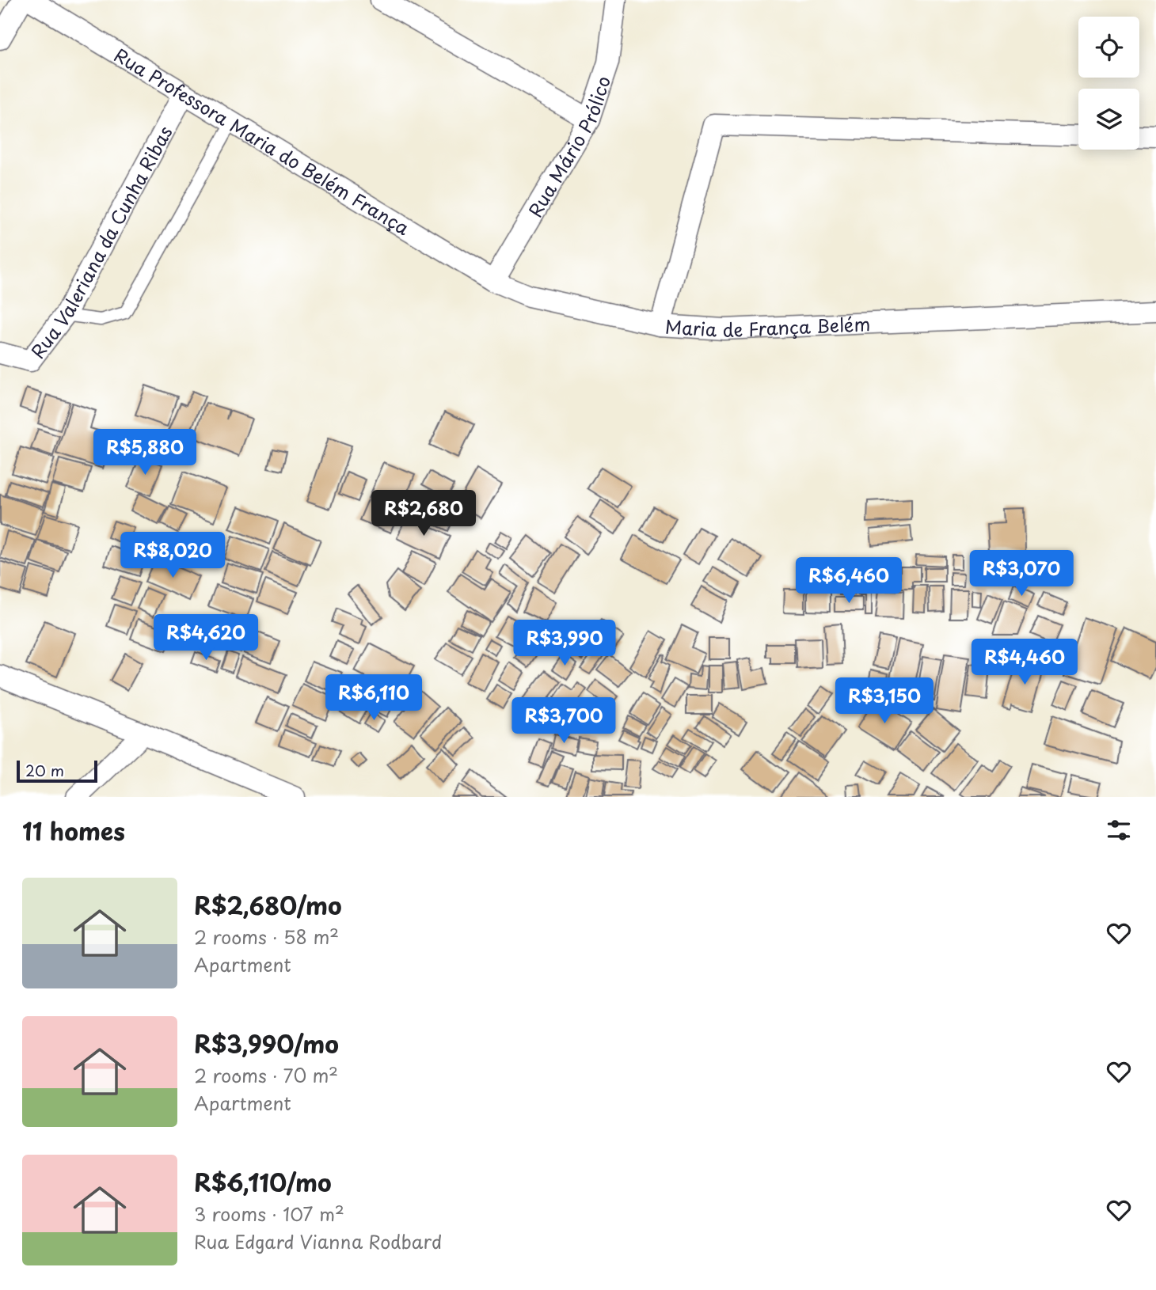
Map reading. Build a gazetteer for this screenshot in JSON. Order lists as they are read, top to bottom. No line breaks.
{"streets":{"street":["Rua Professora Maria do Belém França","Rua Mário Prólico","Rua Valeriana da Cunha Ribas","Maria de França Belém"]},"crossings":[["Rua Professora Maria do Belém França","Rua Mário Prólico"],["Rua Professora Maria do Belém França","Rua Valeriana da Cunha Ribas"],["Rua Professora Maria do Belém França","Maria de França Belém"]],"scale_bar":"20 m","page":{"price":["R$5,880","R$2,680","R$8,020","R$3,070","R$6,460","R$4,620","R$3,990","R$4,460","R$6,110","R$3,150","R$3,700"],"scale":"20 m","heading":"11 homes","list":[{"name":"R$2,680/mo","note":"2 rooms · 58 m² · Apartment"},{"name":"R$3,990/mo","note":"2 rooms · 70 m² · Apartment"},{"name":"R$6,110/mo","note":"3 rooms · 107 m² · Rua Edgard Vianna Rodbard"}]}}
